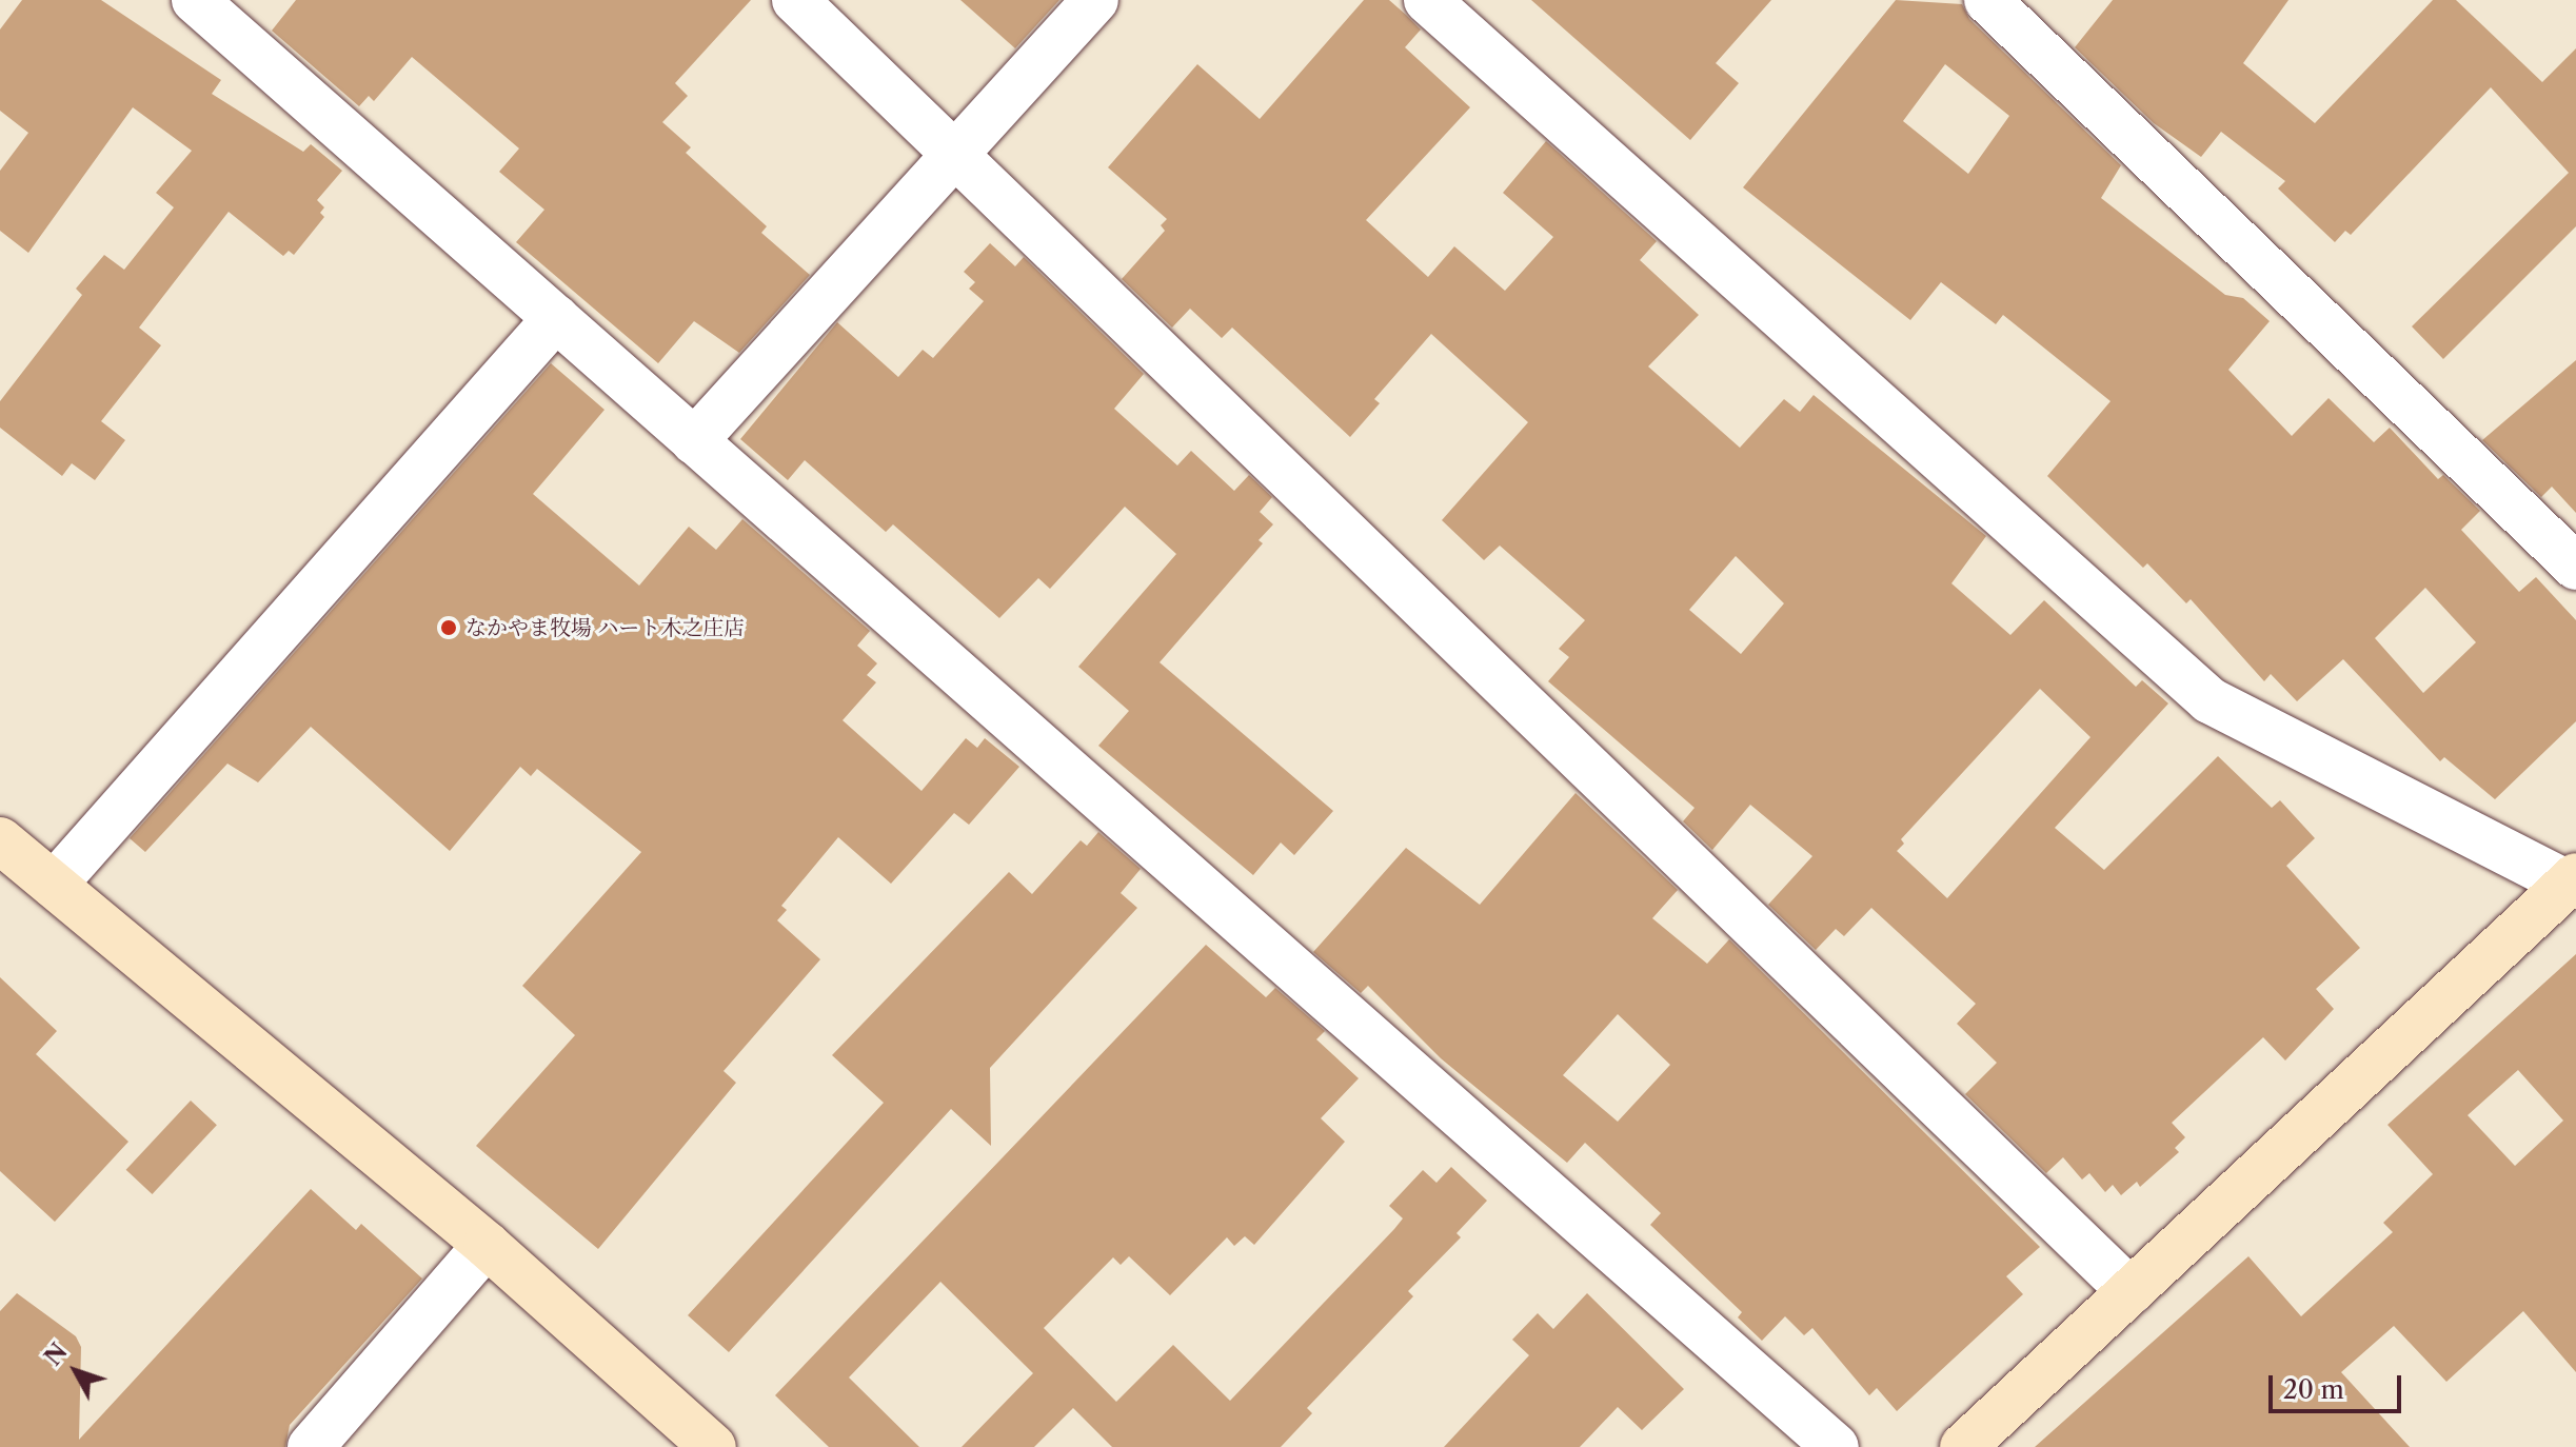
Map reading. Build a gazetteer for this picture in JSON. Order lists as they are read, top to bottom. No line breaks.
{"places":["なかやま牧場 ハート木之庄店"],"scale_bar":"20 m","north":"top left"}
